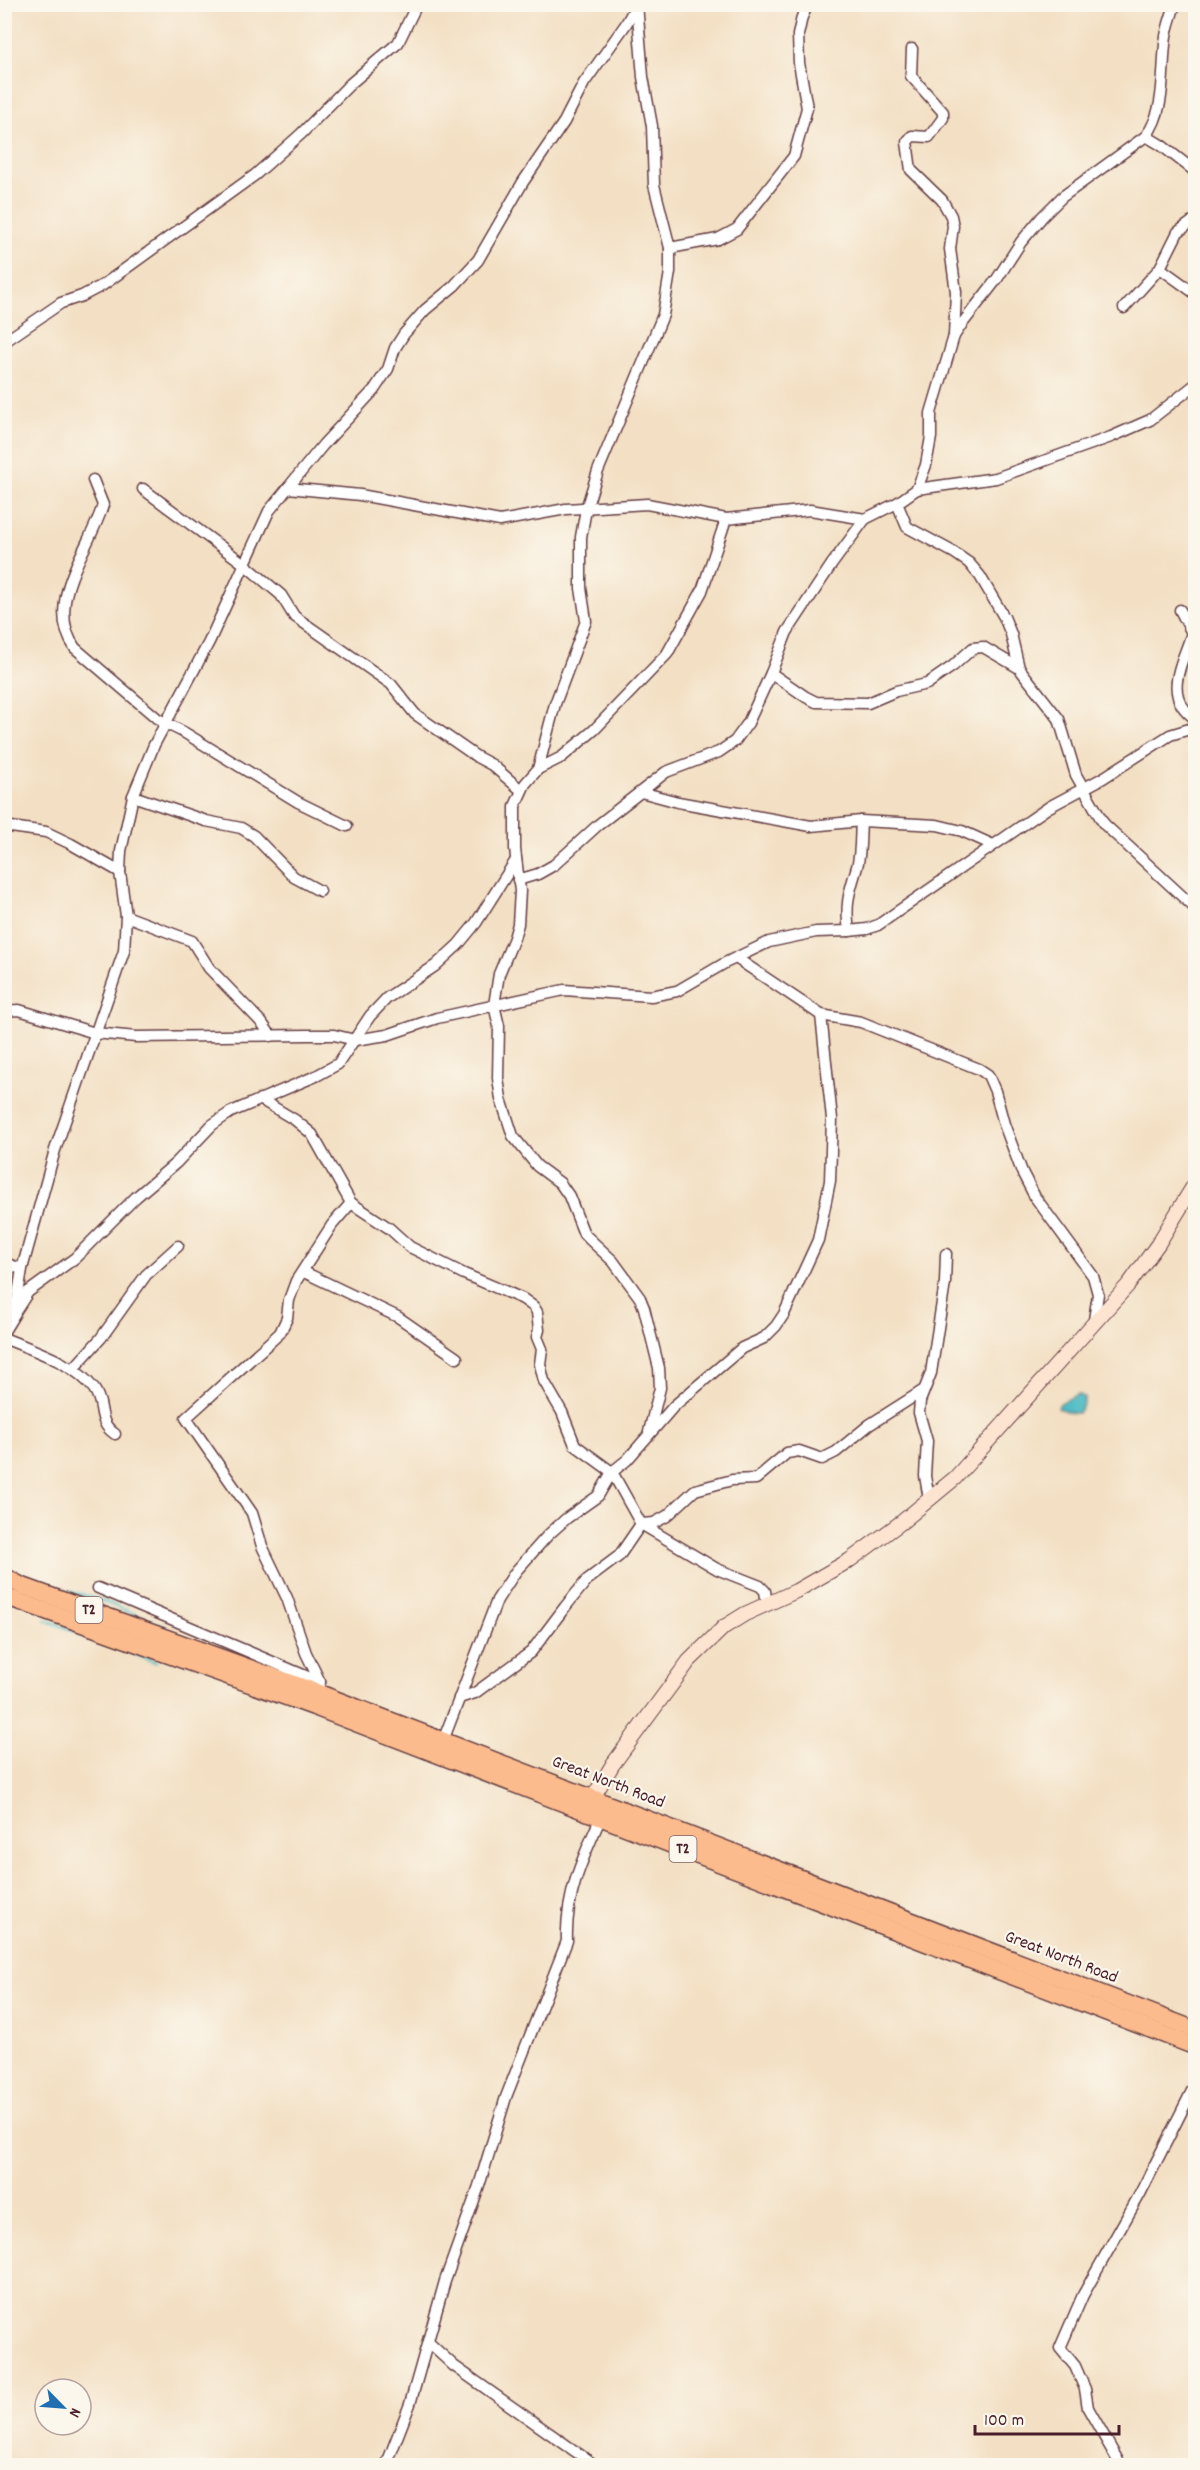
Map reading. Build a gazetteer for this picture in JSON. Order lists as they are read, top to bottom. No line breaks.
{"streets":{"main road":["T2","Great North Road"]},"scale_bar":"100 m","north":"bottom right"}
